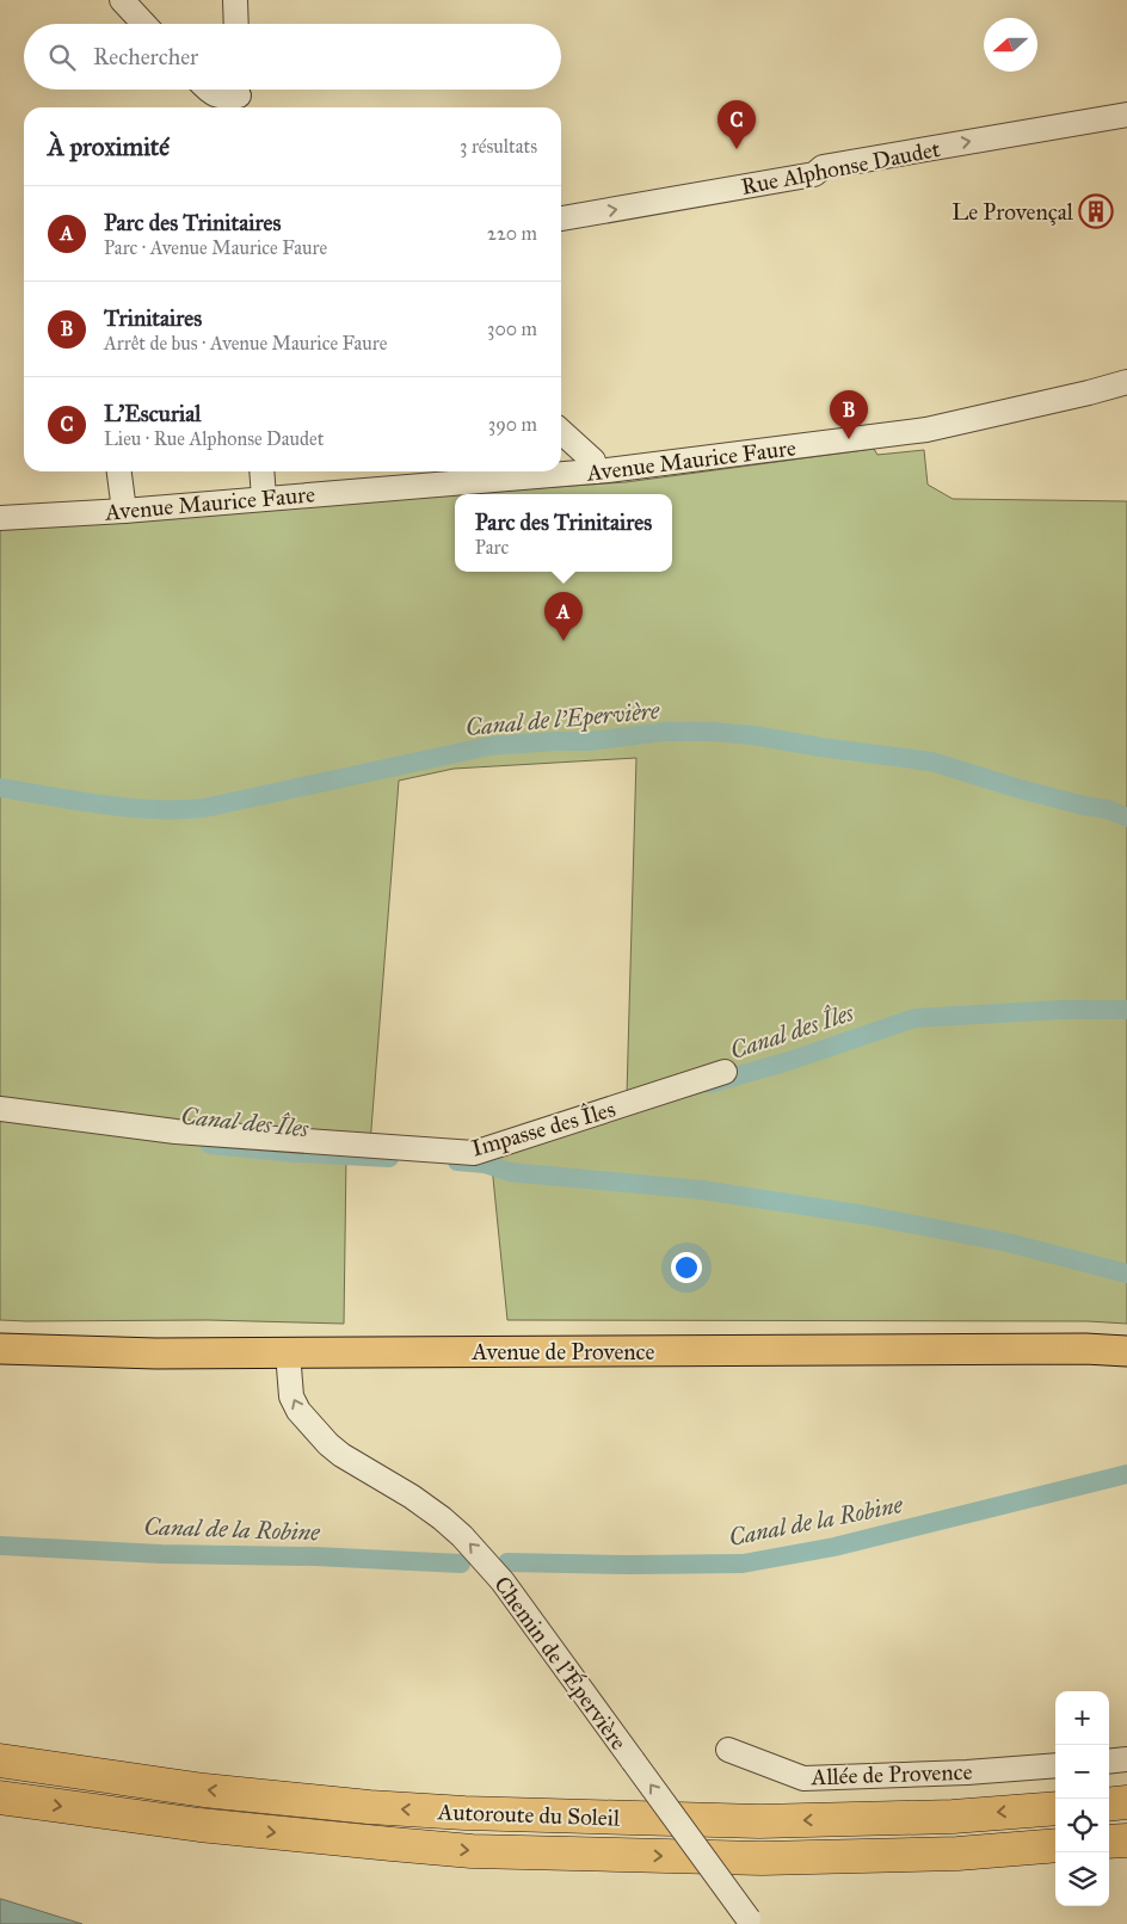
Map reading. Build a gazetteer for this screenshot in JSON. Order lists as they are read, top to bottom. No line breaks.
{"streets":{"highway":["Autoroute du Soleil"],"main road":["Avenue de Provence"],"street":["Rue Alphonse Daudet","Avenue Maurice Faure","Impasse des Îles","Chemin de l'Épervière","Allée de Provence"]},"crossings":[["Avenue de Provence","Chemin de l'Épervière"]],"one_way":["Rue Alphonse Daudet","Chemin de l'Épervière"],"water":["Canal de l'Epervière","Canal des Îles","Canal de la Robine"],"places":{"building":["Le Provençal"]},"north":"left","page":{"search":"Rechercher","pins":["C","B","A"],"heading":["À proximité","3 résultats"],"list":[{"mark":"A","name":"Parc des Trinitaires","note":"Parc · Avenue Maurice Faure","value":"220 m"},{"mark":"B","name":"Trinitaires","note":"Arrêt de bus · Avenue Maurice Faure","value":"300 m"},{"mark":"C","name":"L'Escurial","note":"Lieu · Rue Alphonse Daudet","value":"390 m"}],"popup":["Parc des Trinitaires","Parc"],"map_buttons":["+","−"]}}
